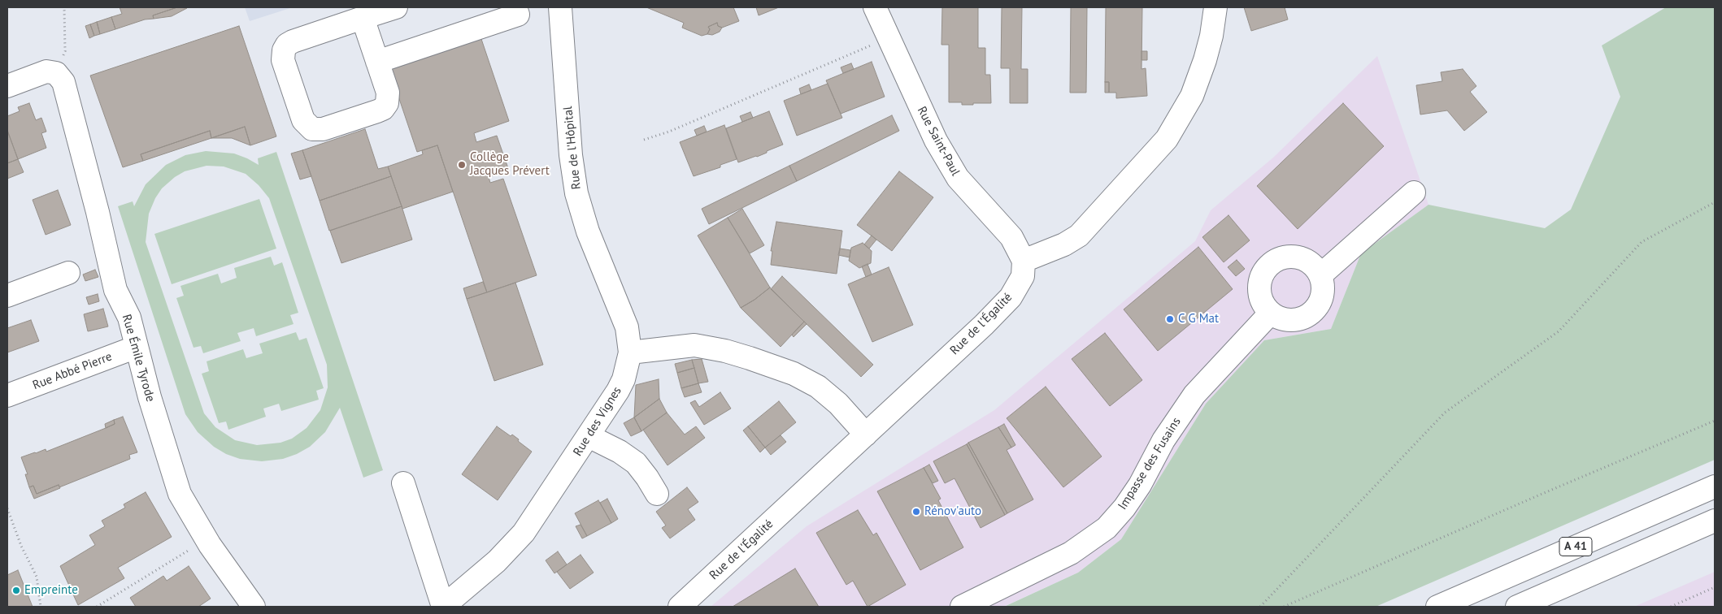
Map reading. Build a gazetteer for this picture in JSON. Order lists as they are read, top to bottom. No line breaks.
{"streets":{"main road":["Rue Saint-Paul","Rue de l'Hôpital","Rue de l'Égalité","Rue Émile Tyrode","Rue Abbé Pierre","Rue des Vignes","Impasse des Fusains","A 41"]},"crossings":[["Rue Saint-Paul","Rue de l'Égalité"],["Rue de l'Hôpital","Rue des Vignes"],["Rue Émile Tyrode","Rue Abbé Pierre"]],"places":["Collège Jacques Prévert","C G Mat","Rénov'auto","Empreinte"]}
